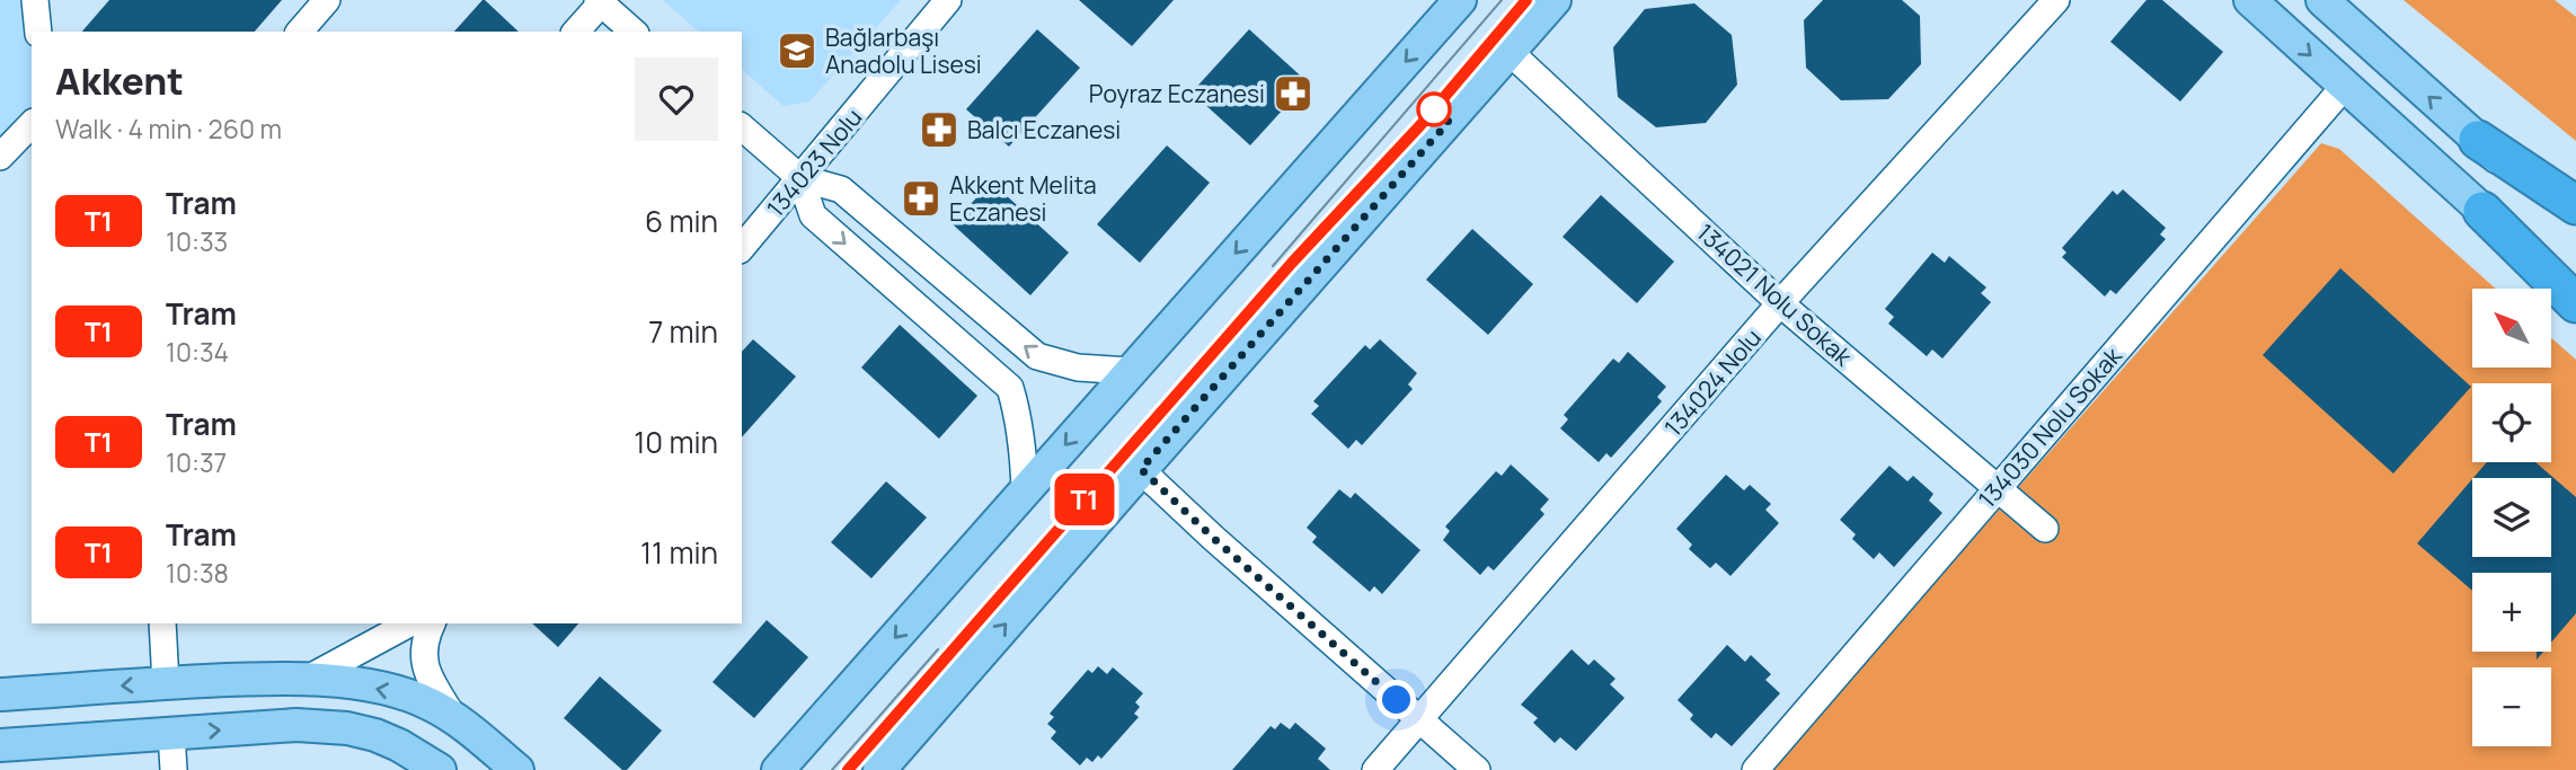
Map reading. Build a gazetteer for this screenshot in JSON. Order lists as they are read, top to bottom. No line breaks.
{"streets":{"street":["134023 Nolu","134021 Nolu Sokak","134024 Nolu","134030 Nolu Sokak"]},"crossings":[["134021 Nolu Sokak","134024 Nolu"],["134021 Nolu Sokak","134030 Nolu Sokak"]],"places":{"school or university":["Bağlarbaşı Anadolu Lisesi"],"pharmacy":["Poyraz Eczanesi","Balcı Eczanesi","Akkent Melita Eczanesi"]},"lines":["tram line T1"],"north":"top left","page":{"on_map":"T1","heading":["Akkent","Walk · 4 min · 260 m"],"list":[{"mark":"T1","name":"Tram","note":"10:33","value":"6 min"},{"mark":"T1","name":"Tram","note":"10:34","value":"7 min"},{"mark":"T1","name":"Tram","note":"10:37","value":"10 min"},{"mark":"T1","name":"Tram","note":"10:38","value":"11 min"}],"map_buttons":["+","−"]}}
